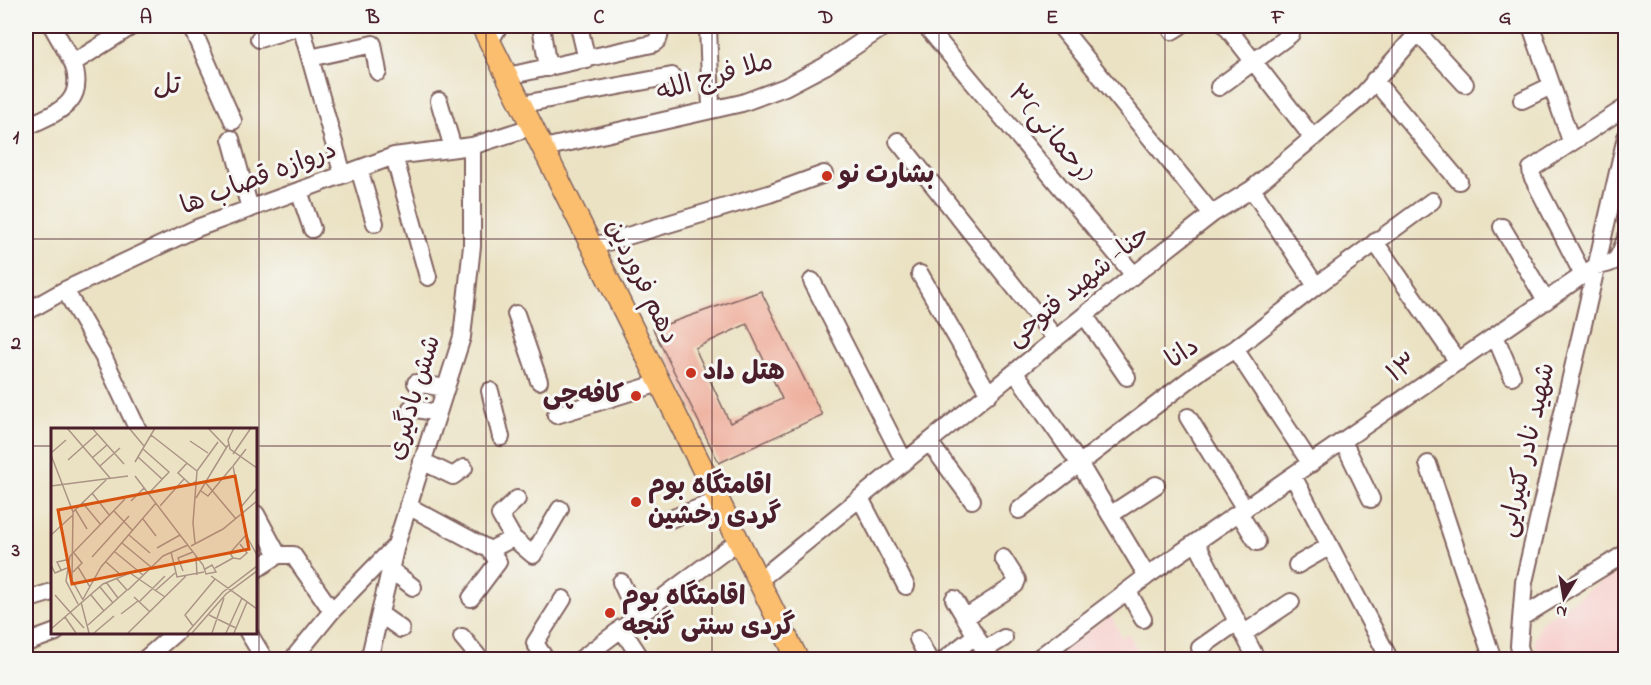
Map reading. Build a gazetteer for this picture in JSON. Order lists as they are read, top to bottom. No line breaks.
{"streets":{"main road":["دهم فروردین"],"street":["ملا فرج الله","۳(رحمانی)","دروازه قصاب ها","حنا- شهید فتوحی","دانا","۱۳","شش بادگیری","شهید نادر کتیرایی"]},"crossings":[["ملا فرج الله","دهم فروردین"],["۳(رحمانی)","حنا- شهید فتوحی"],["دروازه قصاب ها","دهم فروردین"],["دروازه قصاب ها","شش بادگیری"],["دهم فروردین","حنا- شهید فتوحی"],["۱۳","شهید نادر کتیرایی"]],"districts":["تل"],"places":["بشارت نو","هتل داد","کافه‌چی","اقامتگاه بوم گردی رخشین","اقامتگاه بوم گردی سنتی گنجه"],"north":"bottom","grid":{"columns":["A","B","C","D","E","F","G"],"rows":["1","2","3"]}}
